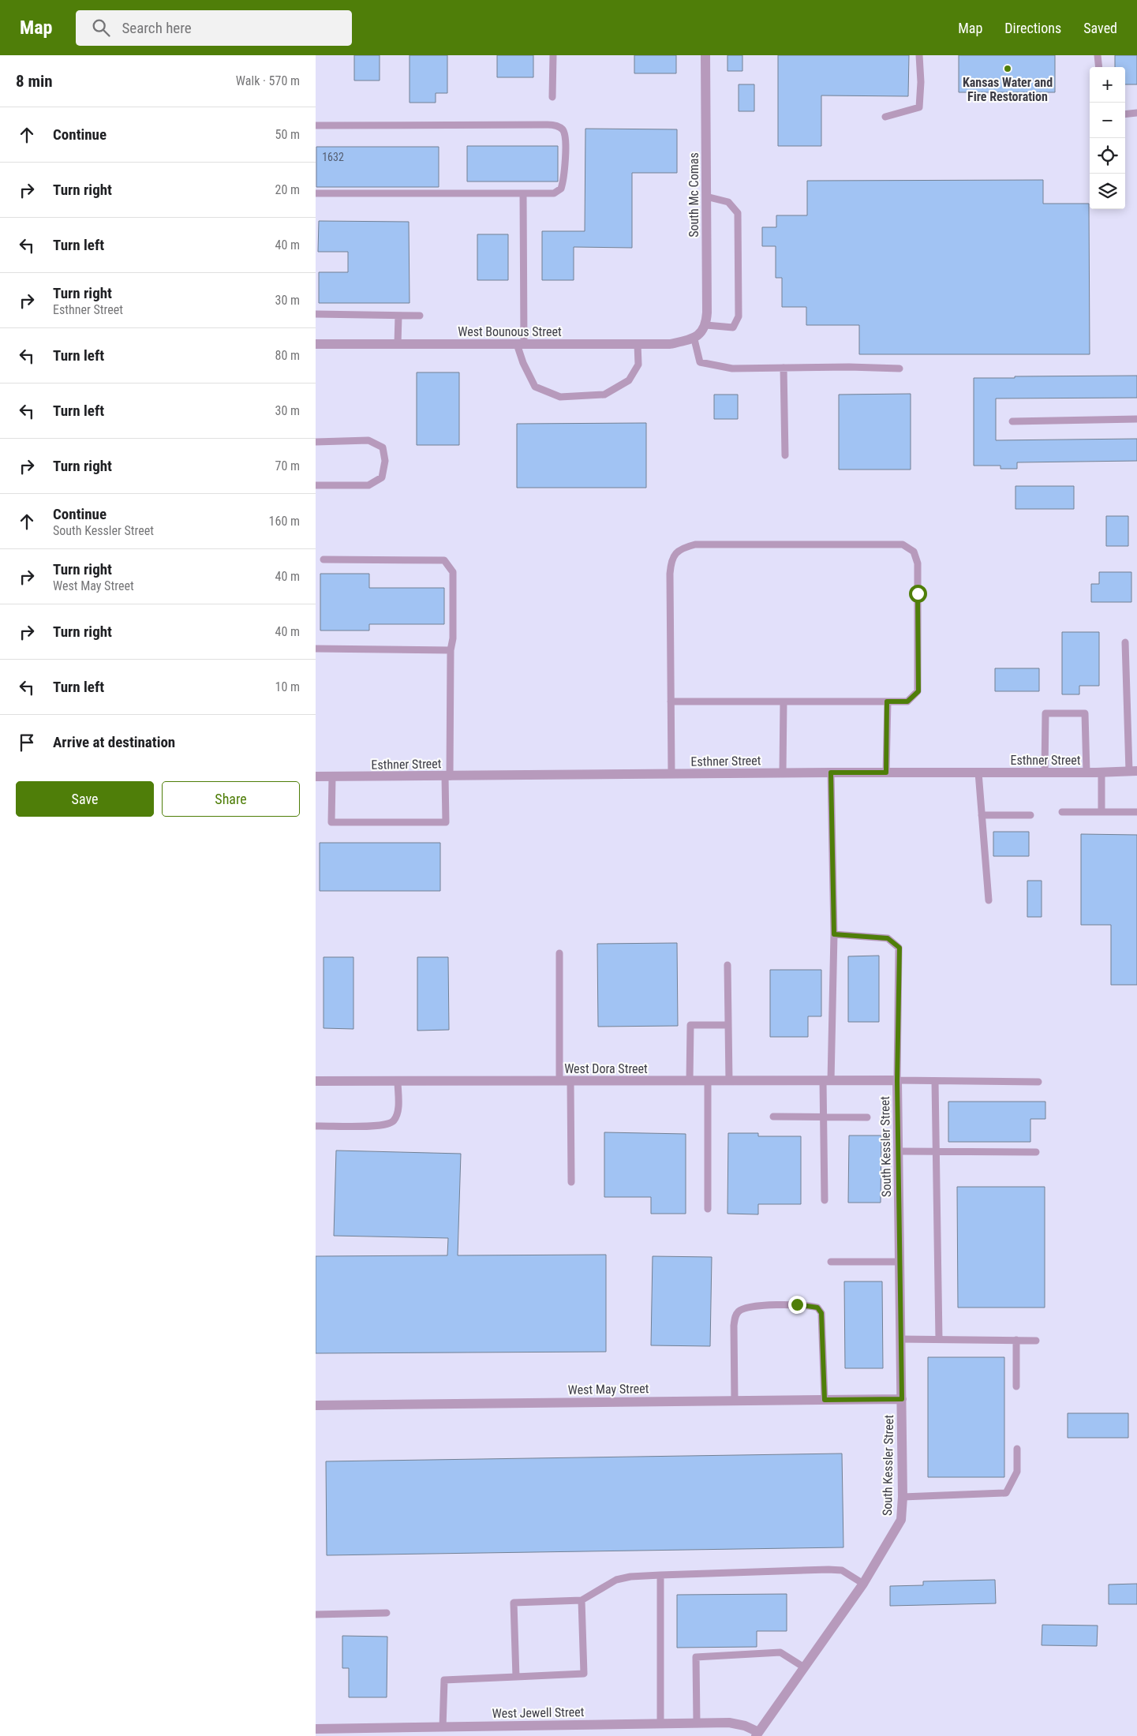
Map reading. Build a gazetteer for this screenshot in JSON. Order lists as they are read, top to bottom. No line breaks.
{"streets":{"street":["South Mc Comas","West Bounous Street","Esthner Street","West Dora Street","South Kessler Street","West May Street","West Jewell Street"]},"crossings":[["South Mc Comas","West Bounous Street"],["West Dora Street","South Kessler Street"],["South Kessler Street","West May Street"],["South Kessler Street","West Jewell Street"]],"places":["Kansas Water and Fire Restoration"],"house_numbers":["1632"],"page":{"header":"Map","search":"Search here","nav":["Map","Directions","Saved"],"heading":["8 min","Walk · 570 m"],"map_buttons":["+","−"],"list":[["Continue","50 m"],["Turn right","20 m"],["Turn left","40 m"],["Turn right","Esthner Street","30 m"],["Turn left","80 m"],["Turn left","30 m"],["Turn right","70 m"],["Continue","South Kessler Street","160 m"],["Turn right","West May Street","40 m"],["Turn right","40 m"],["Turn left","10 m"],"Arrive at destination"],"buttons":["Save","Share"]}}
